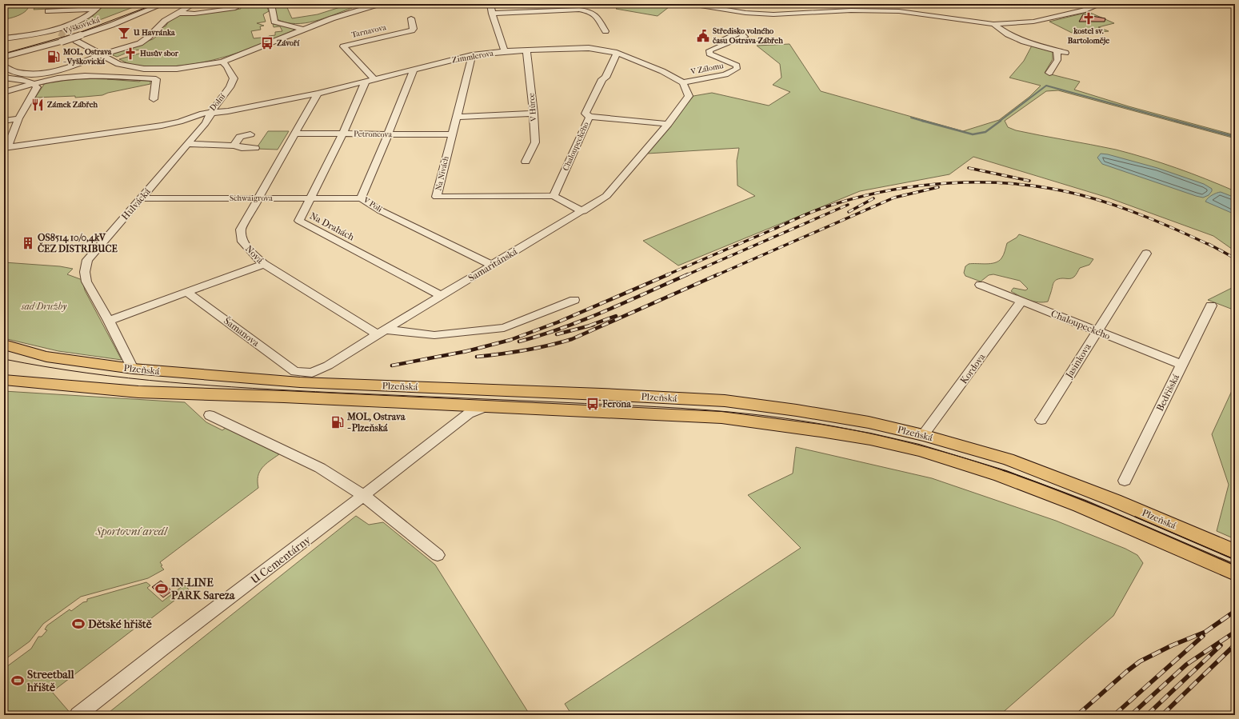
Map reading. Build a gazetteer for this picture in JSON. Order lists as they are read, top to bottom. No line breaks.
{"streets":{"main road":["Plzeňská"],"street":["Výškovická","Tarnavova","Zimmlerova","V Zálomu","Dolní","V Hůrce","Petroncova","Chaloupeckého","Na Nivách","Schwaigrova","Hulvácká","V Poli","Na Drahách","Nová","Samaritánská","Šamanova","Jasinkova","Kordova","Bedřišská","U Cementárny"]},"crossings":[["Tarnavova","Zimmlerova"],["Tarnavova","Na Drahách"],["Zimmlerova","V Zálomu"],["Zimmlerova","Dolní"],["Zimmlerova","V Hůrce"],["Zimmlerova","Chaloupeckého"],["Zimmlerova","Na Nivách"],["Zimmlerova","Hulvácká"],["Zimmlerova","V Poli"],["Zimmlerova","Na Drahách"],["Zimmlerova","Nová"],["Dolní","Hulvácká"],["Petroncova","Na Nivách"],["Petroncova","V Poli"],["Petroncova","Na Drahách"],["Petroncova","Nová"],["Chaloupeckého","Na Nivách"],["Chaloupeckého","Jasinkova"],["Chaloupeckého","Kordova"],["Chaloupeckého","Bedřišská"],["Schwaigrova","Hulvácká"],["Schwaigrova","V Poli"],["Schwaigrova","Na Drahách"],["Schwaigrova","Nová"],["Hulvácká","Plzeňská"],["V Poli","Samaritánská"],["Na Drahách","Samaritánská"],["Nová","Samaritánská"],["Samaritánská","Šamanova"],["Kordova","Plzeňská"],["Plzeňská","U Cementárny"]],"parks":["sad Družby","Sportovní areál"],"places":{"church":["kostel sv. Bartoloměje","Husův sbor"],"bar":["U Havránka"],"public building":["Středisko volného času Ostrava-Zábřeh"],"bus stop":["Závoří","Ferona"],"fuel station":["MOL, Ostrava - Vyškovická","MOL, Ostrava - Plzeňská"],"restaurant":["Zámek Zábřeh"],"building":["OS8514 10/0,4kV ČEZ DISTRIBUCE"],"sports":["IN-LINE PARK Sareza","Dětské hřiště","Streetball hřiště"]}}
